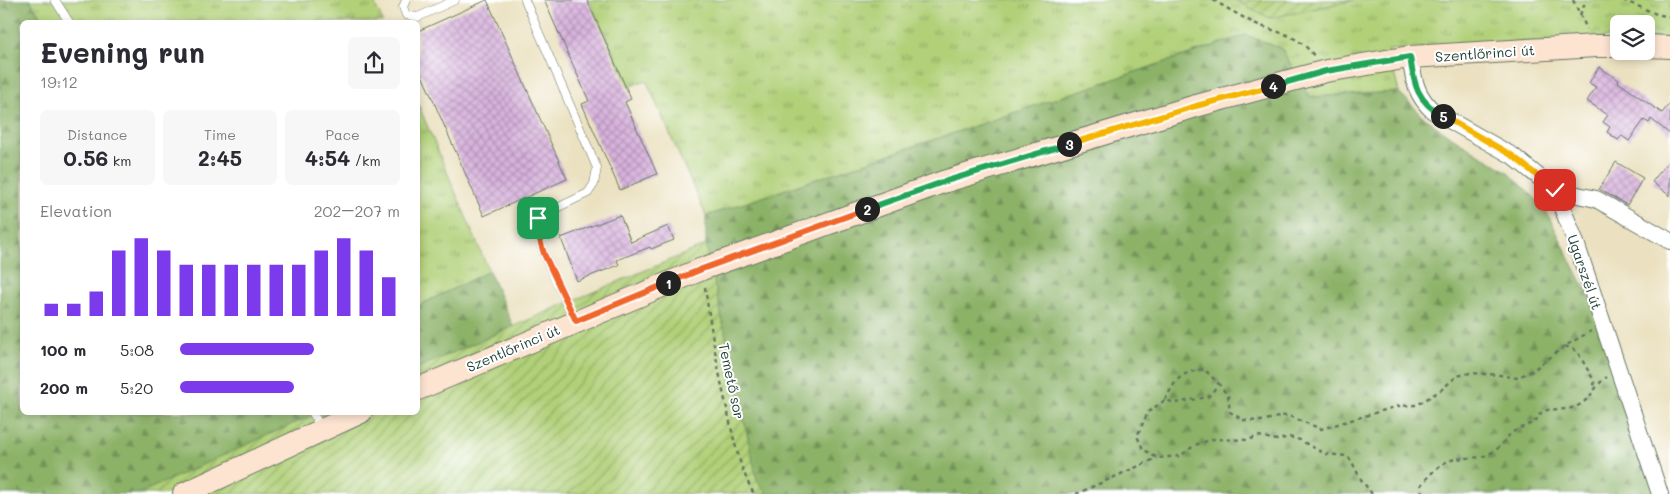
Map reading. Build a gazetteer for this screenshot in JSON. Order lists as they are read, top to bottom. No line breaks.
{"streets":{"main road":["Szentlőrinci út"],"street":["Ugarszél út"],"path":["Temető sor"]},"crossings":[["Szentlőrinci út","Ugarszél út"],["Szentlőrinci út","Temető sor"]],"page":{"heading":["Evening run","19:12"],"pins":["4","5","3","2","1"],"stats":[["Distance","0.56 km"],["Time","2:45"],["Pace","4:54 /km"]],"chart":["Elevation","202–207 m"],"list":[{"name":"100 m","note":"5:08"},{"name":"200 m","note":"5:20"}]}}
